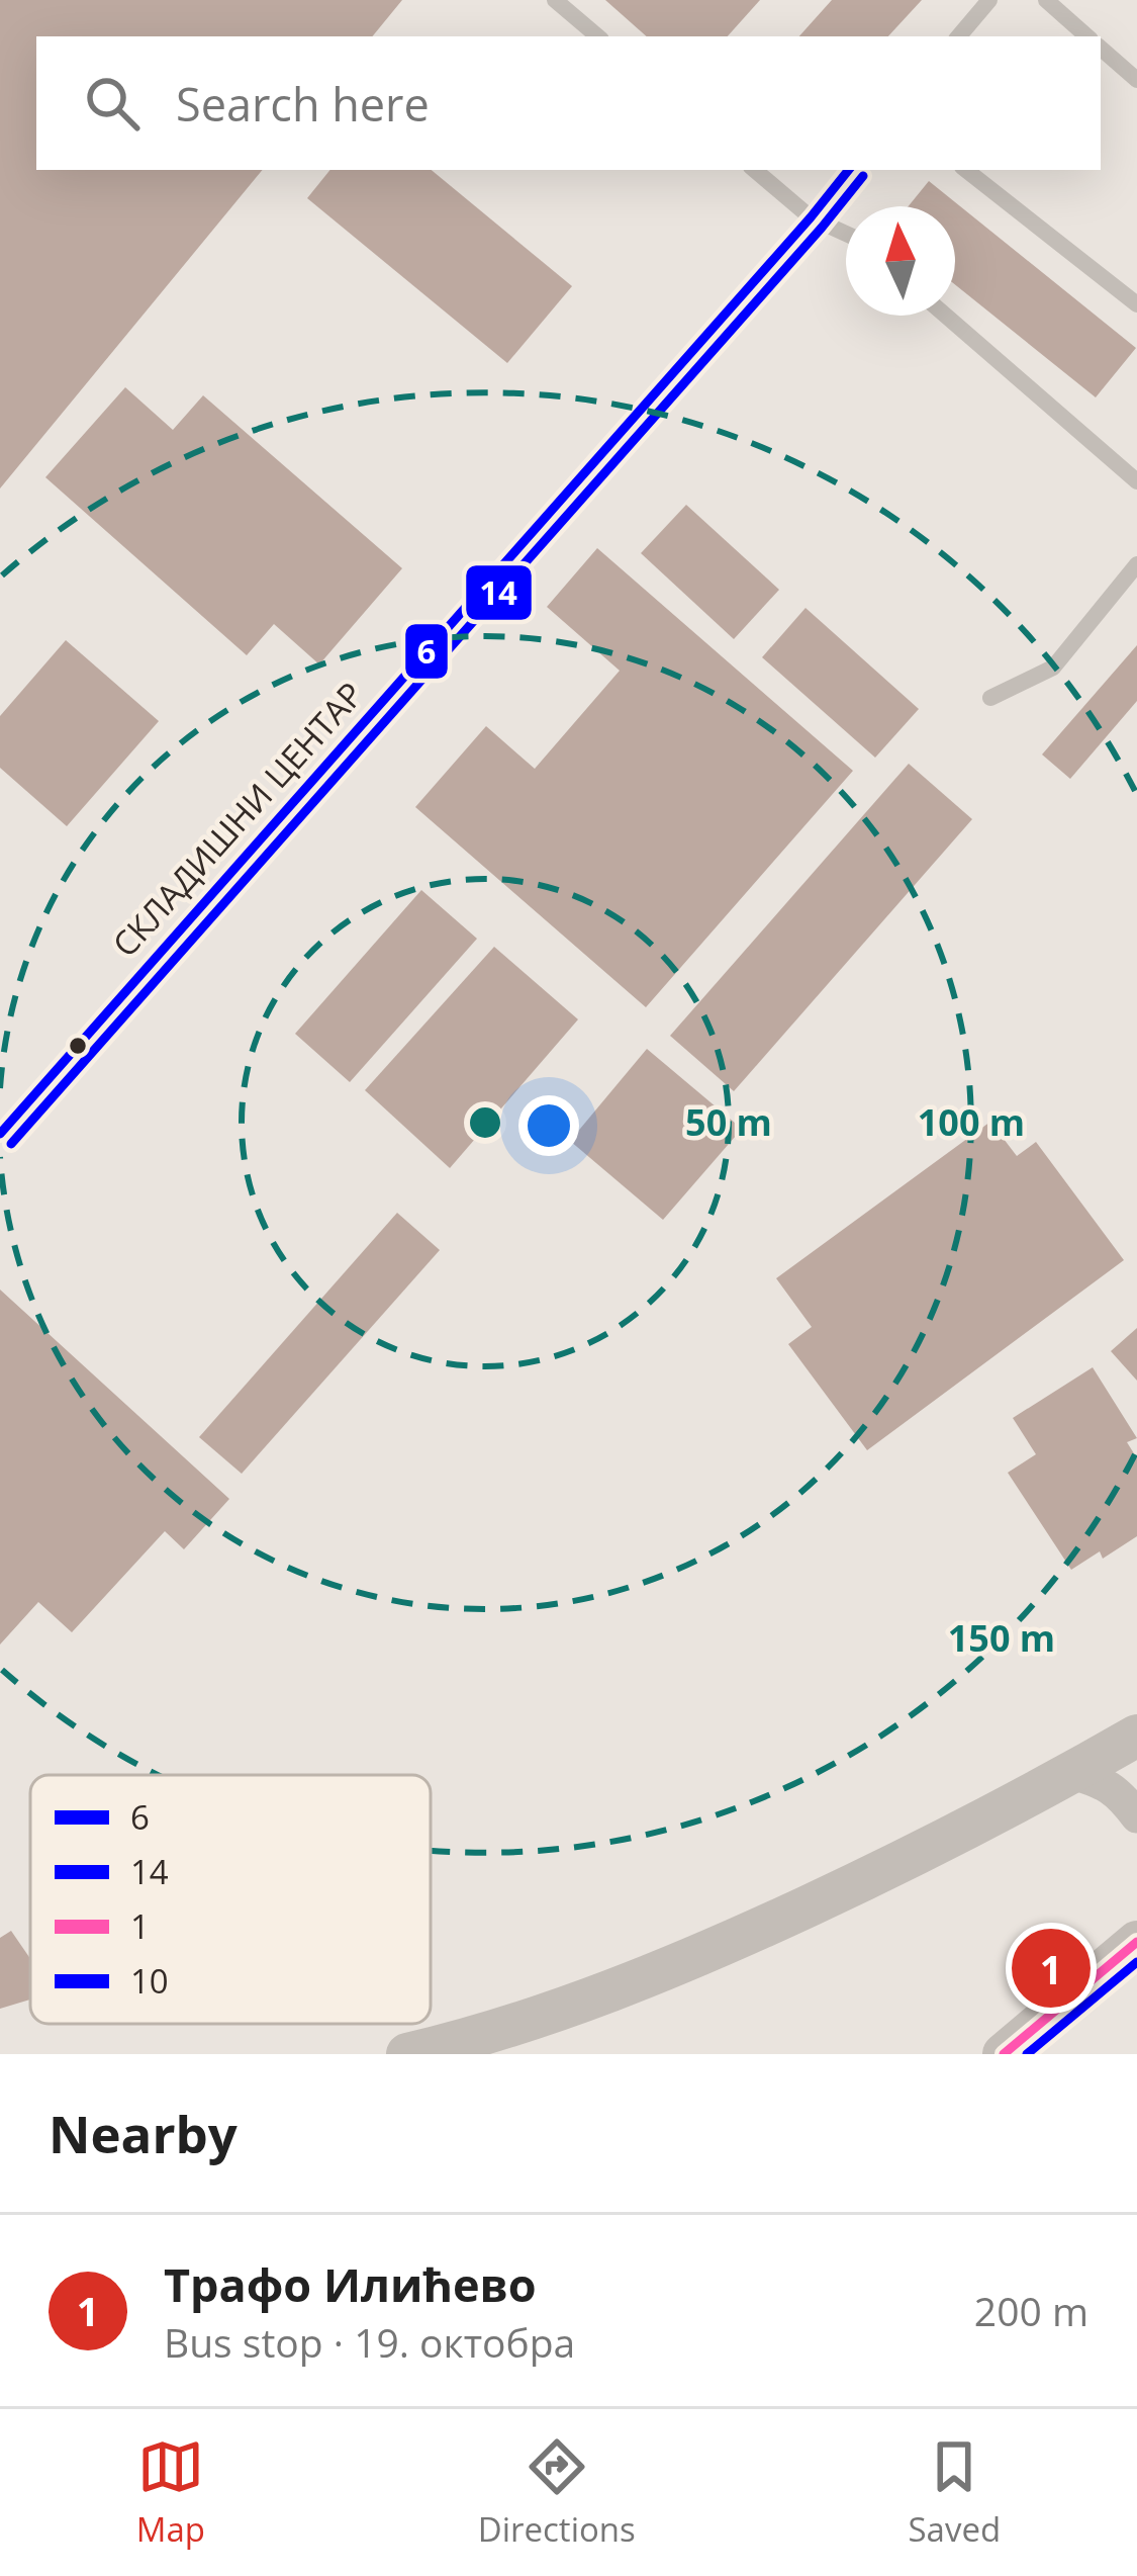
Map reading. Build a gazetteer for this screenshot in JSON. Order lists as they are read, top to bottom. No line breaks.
{"streets":{"lane":["СКЛАДИШНИ ЦЕНТАР"]},"lines":["transit line 6","transit line 14","transit line 1","transit line 10"],"legend":["6","14","1","10"],"north":"top","page":{"search":"Search here","pins":"1","heading":"Nearby","list":[{"mark":"1","name":"Трафо Илићево","note":"Bus stop · 19. октобра","value":"200 m"}],"nav":["Map","Directions","Saved"]},"rings":["50 m","100 m","150 m"]}
